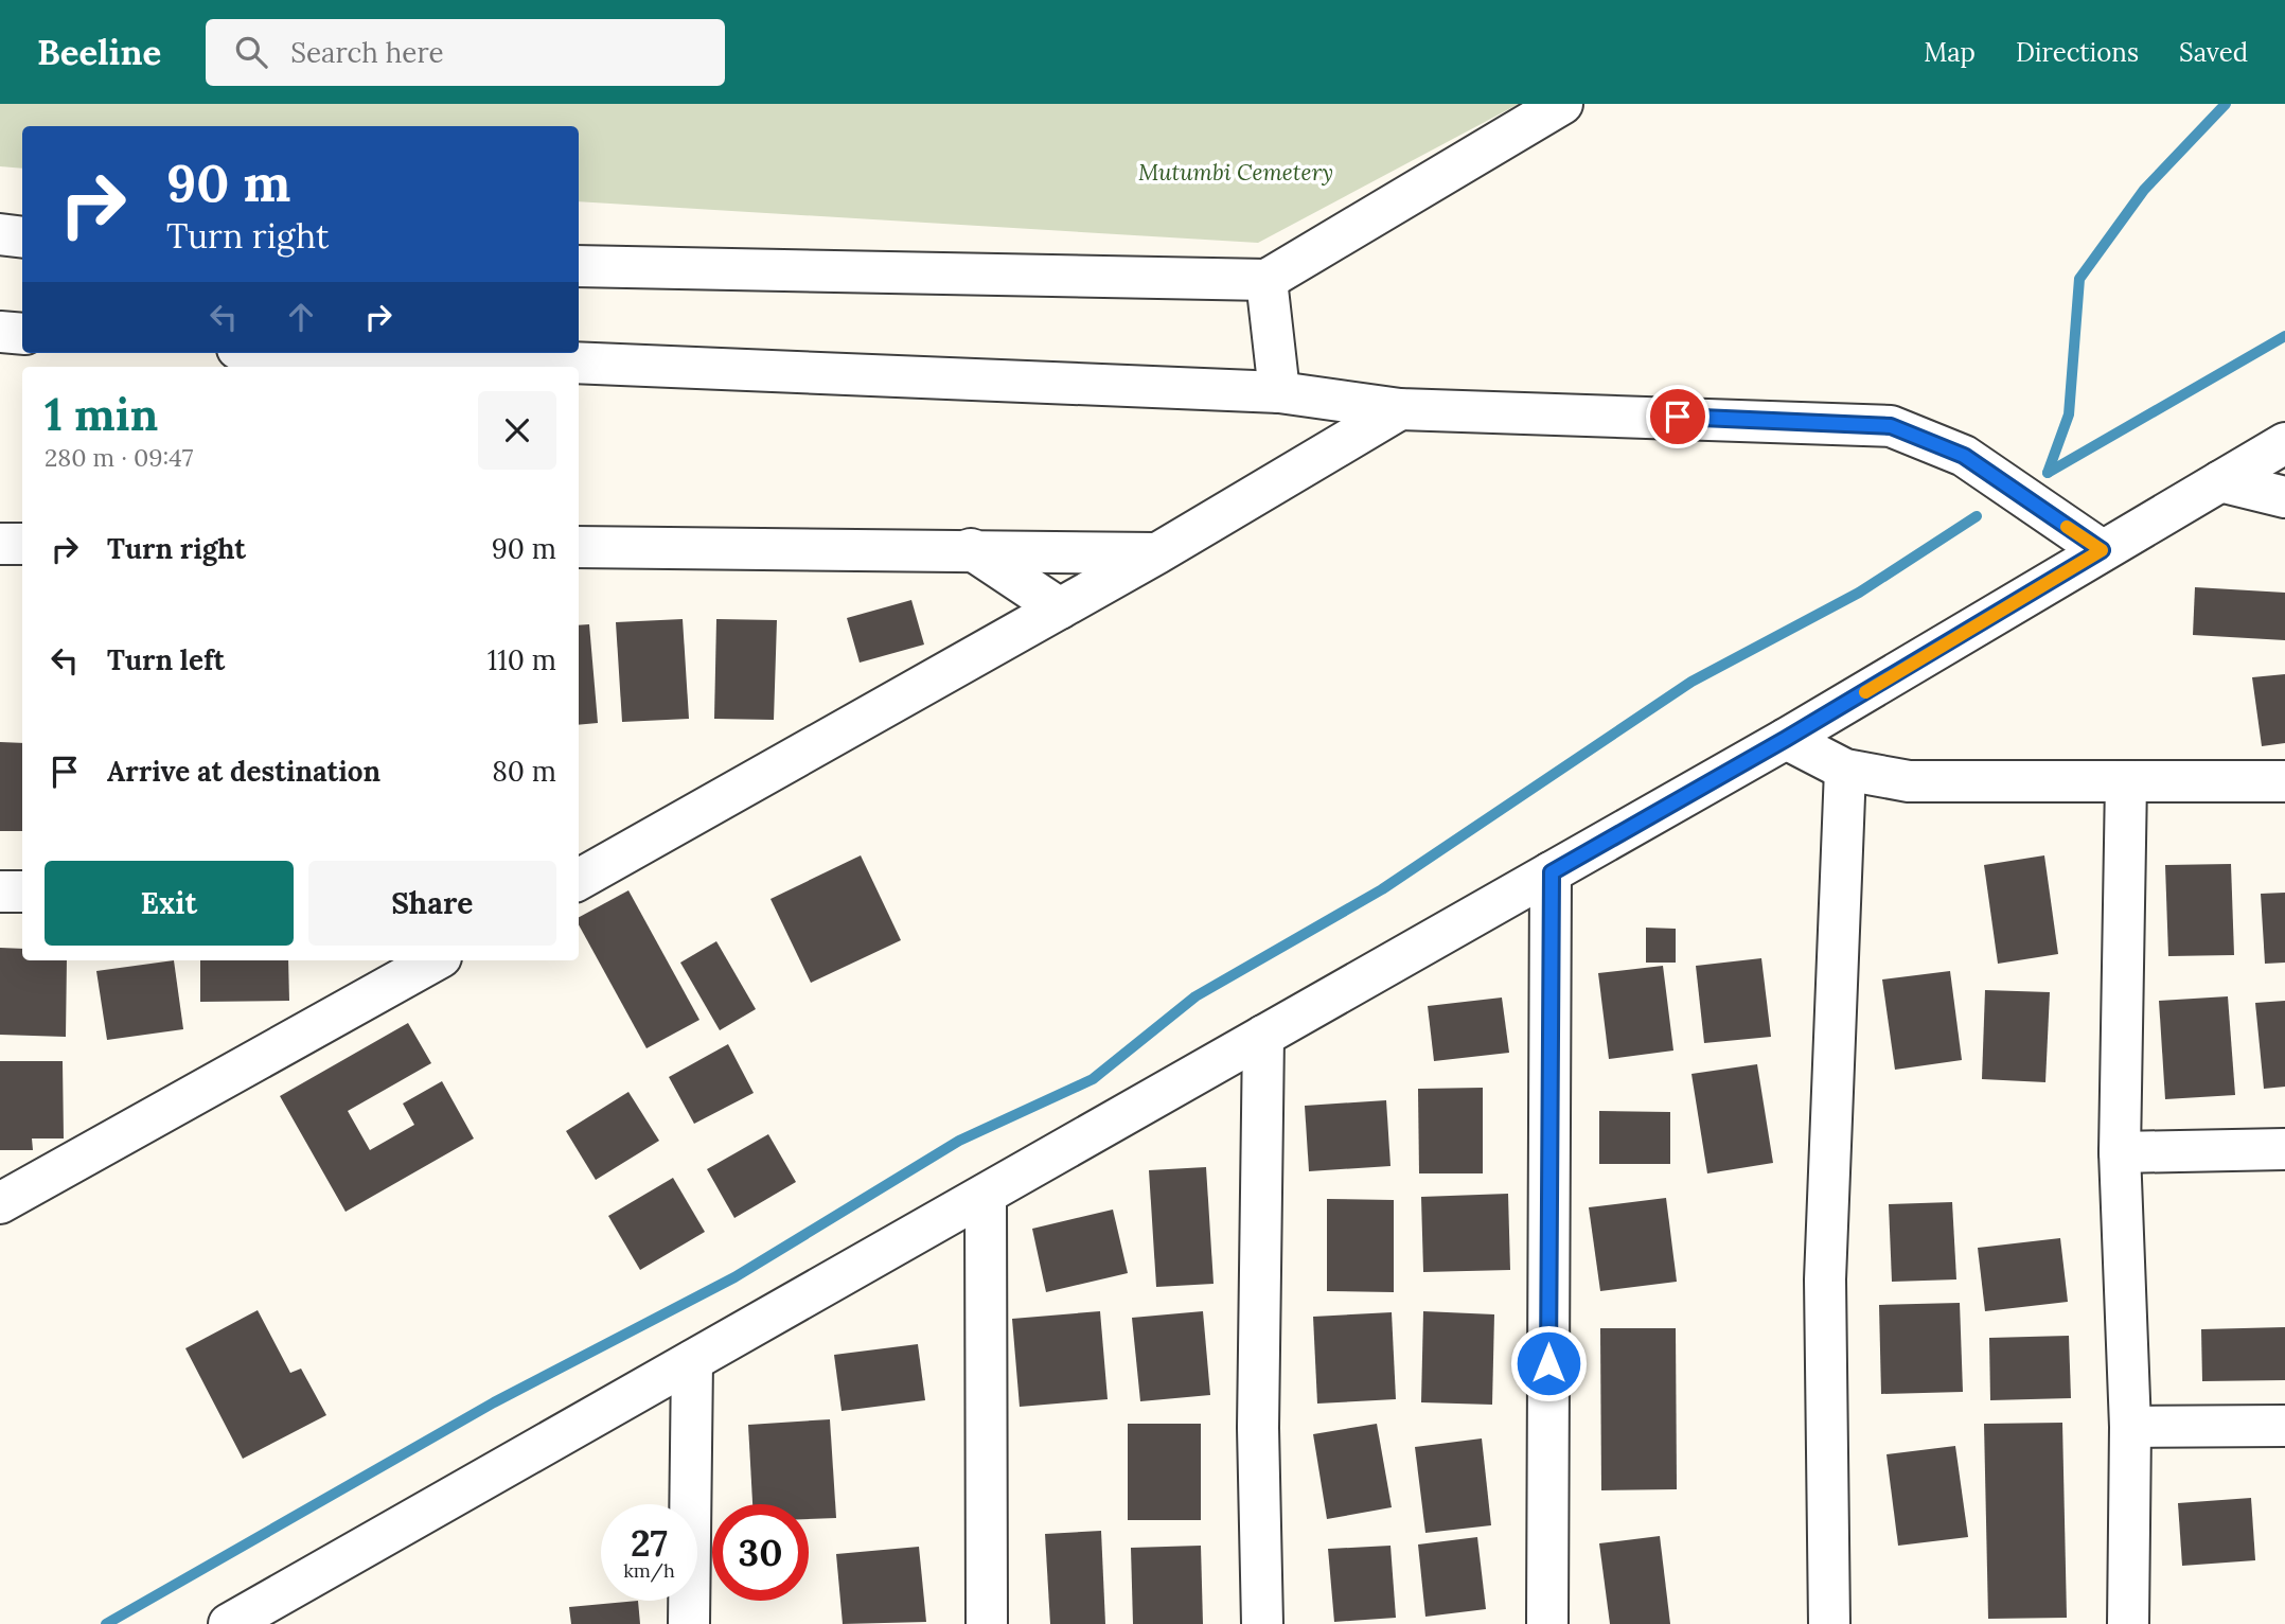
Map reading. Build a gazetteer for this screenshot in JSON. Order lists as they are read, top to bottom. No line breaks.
{"parks":["Mutumbi Cemetery"],"page":{"header":"Beeline","search":"Search here","nav":["Map","Directions","Saved"],"turn":["90 m","Turn right"],"heading":["1 min","280 m · 09:47"],"list":[{"name":"Turn right","value":"90 m"},{"name":"Turn left","value":"110 m"},{"name":"Arrive at destination","value":"80 m"}],"buttons":["Exit","Share"],"speed":"27 km/h","limit":"30"}}
